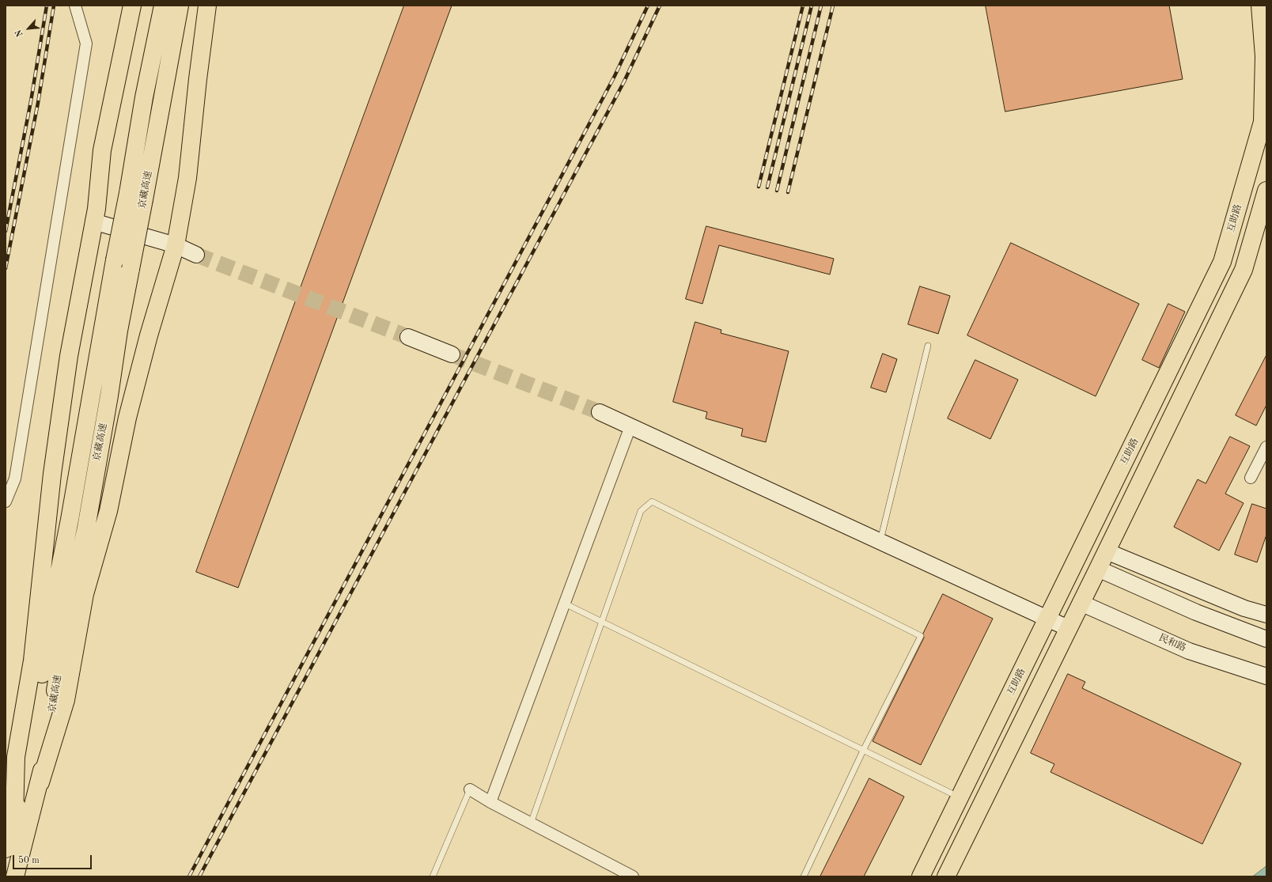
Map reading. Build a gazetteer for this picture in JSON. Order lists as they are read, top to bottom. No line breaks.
{"streets":{"highway":["京藏高速","互助路"],"main road":["民和路"]},"scale_bar":"50 m","north":"bottom left"}
